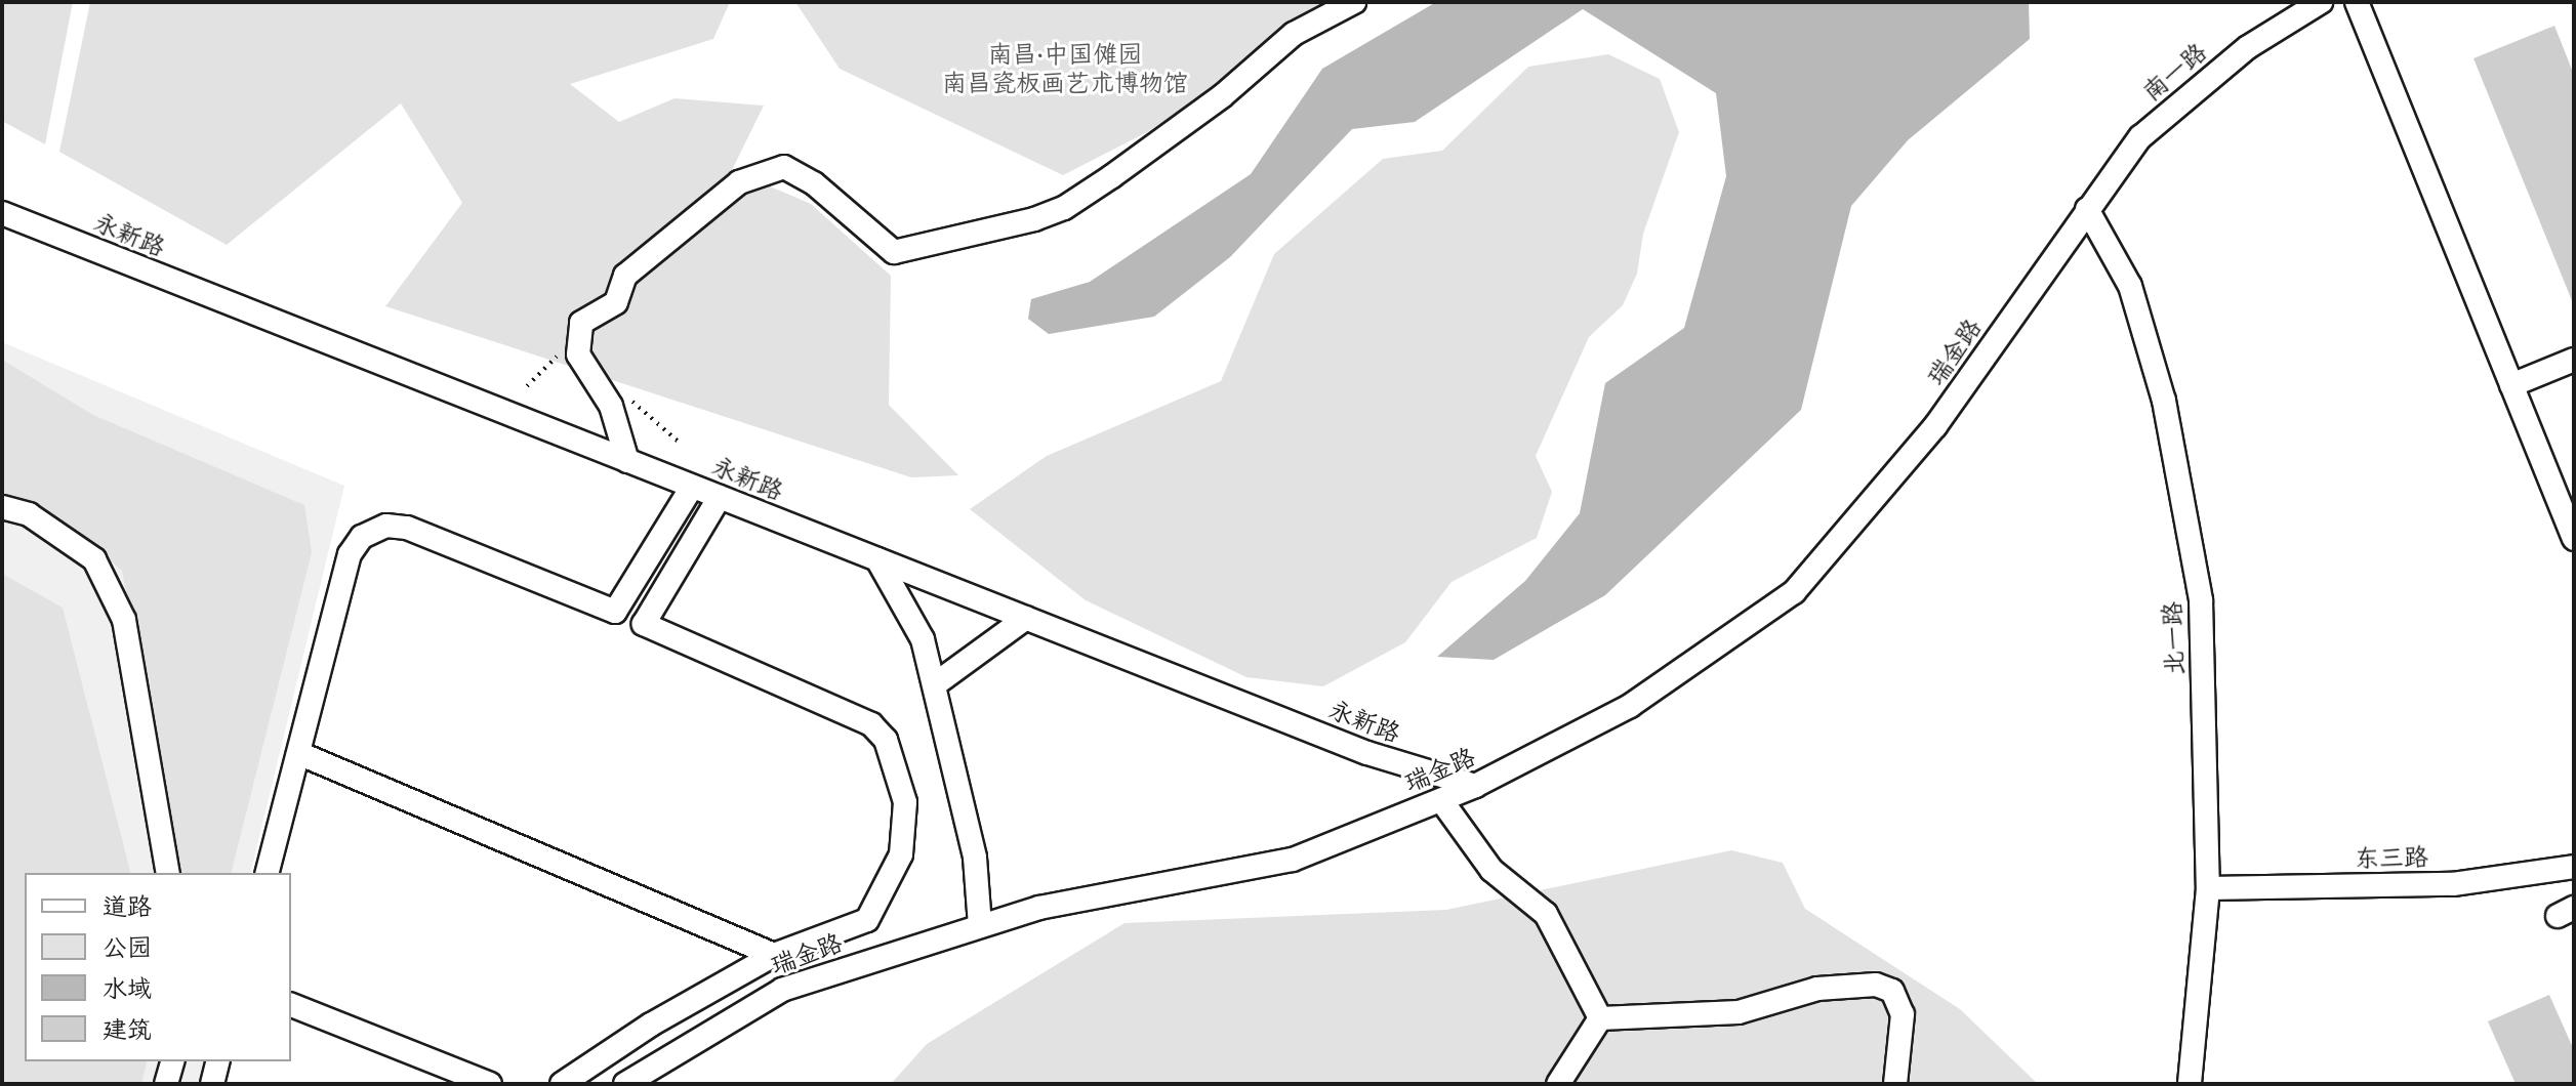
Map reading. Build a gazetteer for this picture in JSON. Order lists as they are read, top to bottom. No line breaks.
{"streets":{"street":["南一路","永新路","瑞金路","北一路","东三路"]},"crossings":[["南一路","瑞金路"],["南一路","北一路"],["永新路","瑞金路"],["瑞金路","北一路"],["北一路","东三路"]],"parks":["南昌·中国傩园 南昌瓷板画艺术博物馆"],"legend":["道路","公园","水域","建筑"]}
